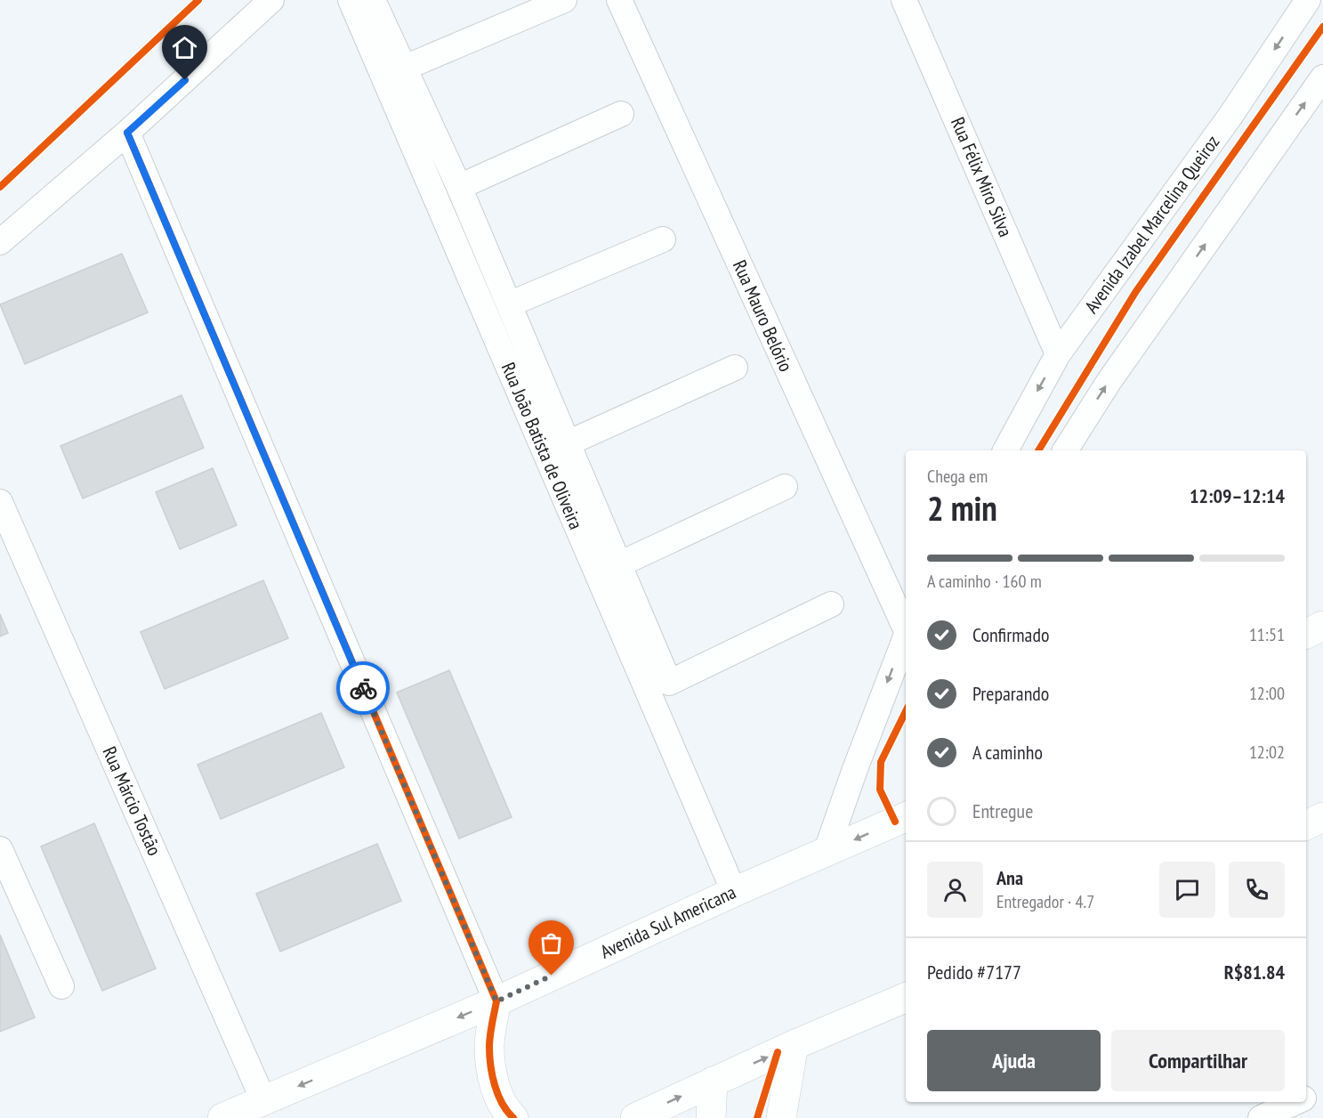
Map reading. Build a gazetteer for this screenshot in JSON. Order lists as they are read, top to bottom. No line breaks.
{"streets":{"street":["Rua Félix Miro Silva","Avenida Izabel Marcelina Queiroz","Rua Mauro Belório","Rua João Batista de Oliveira","Rua Márcio Tostão","Avenida Sul Americana"]},"crossings":[["Rua Félix Miro Silva","Avenida Izabel Marcelina Queiroz"],["Rua João Batista de Oliveira","Avenida Sul Americana"],["Rua Márcio Tostão","Avenida Sul Americana"]],"one_way":["Avenida Sul Americana"],"page":{"heading":["2 min","Chega em","12:09–12:14"],"panel":["Ana","Entregador · 4.7","Pedido #7177","R$81.84"],"bar":"A caminho · 160 m","list":[["Confirmado","11:51"],["Preparando","12:00"],["A caminho","12:02"],"Entregue"],"buttons":["Ajuda","Compartilhar"]}}
